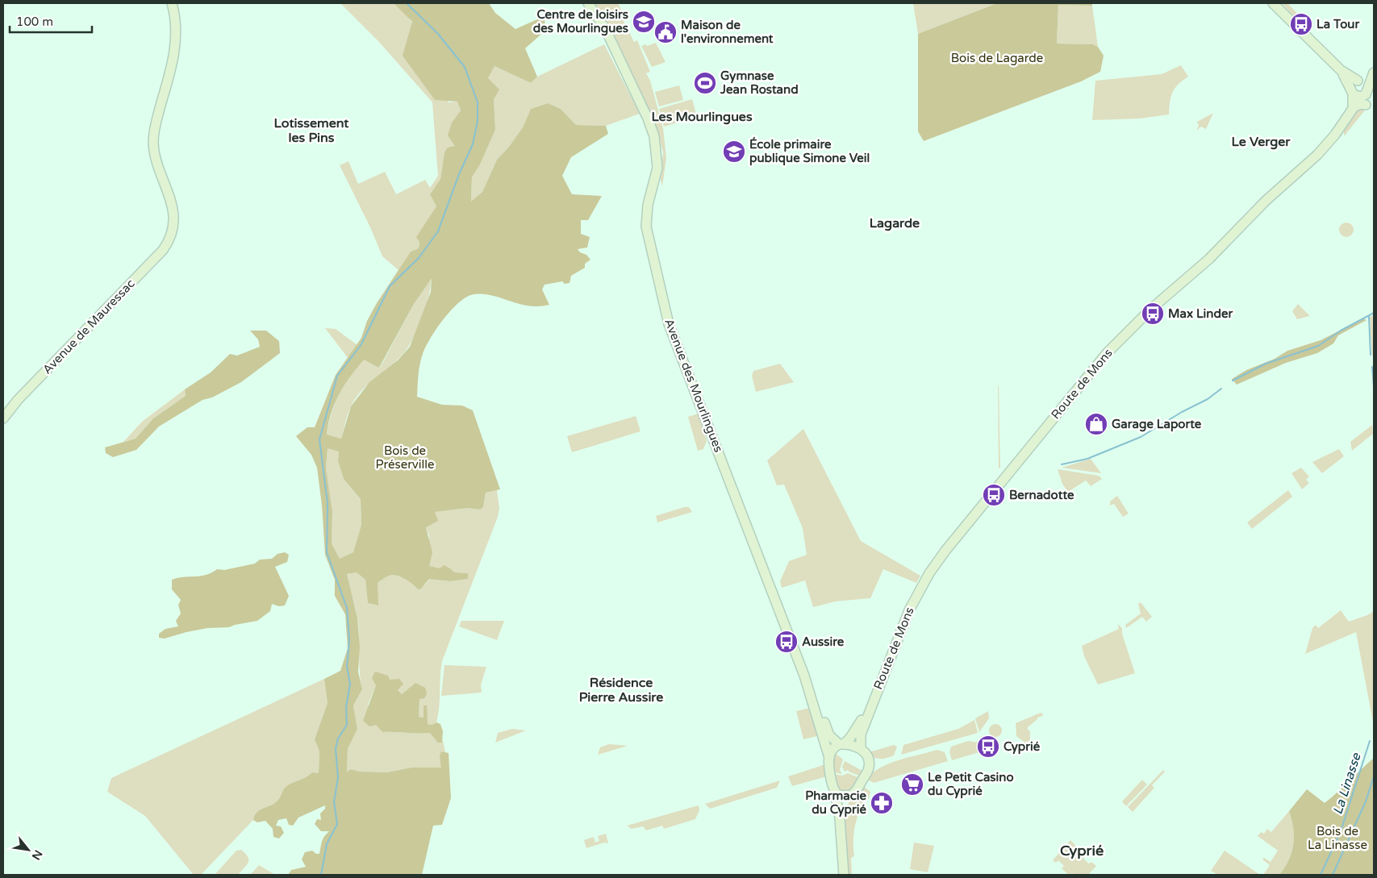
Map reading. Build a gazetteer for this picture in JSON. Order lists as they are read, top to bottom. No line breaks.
{"streets":{"street":["Avenue de Mauressac","Route de Mons","Avenue des Mourlingues"]},"crossings":[["Route de Mons","Avenue des Mourlingues"]],"districts":["Les Mourlingues","Lotissement les Pins","Le Verger","Lagarde","Résidence Pierre Aussire","Cyprié"],"water":["La Linasse"],"parks":["Bois de Lagarde","Bois de Préserville","Bois de La Linasse"],"places":{"school or university":["Centre de loisirs des Mourlingues","École primaire publique Simone Veil"],"bus stop":["La Tour","Max Linder","Bernadotte","Aussire","Cyprié"],"public building":["Maison de l'environnement"],"sports":["Gymnase Jean Rostand"],"shop":["Garage Laporte"],"supermarket":["Le Petit Casino du Cyprié"],"pharmacy":["Pharmacie du Cyprié"]},"scale_bar":"100 m","north":"bottom right"}
